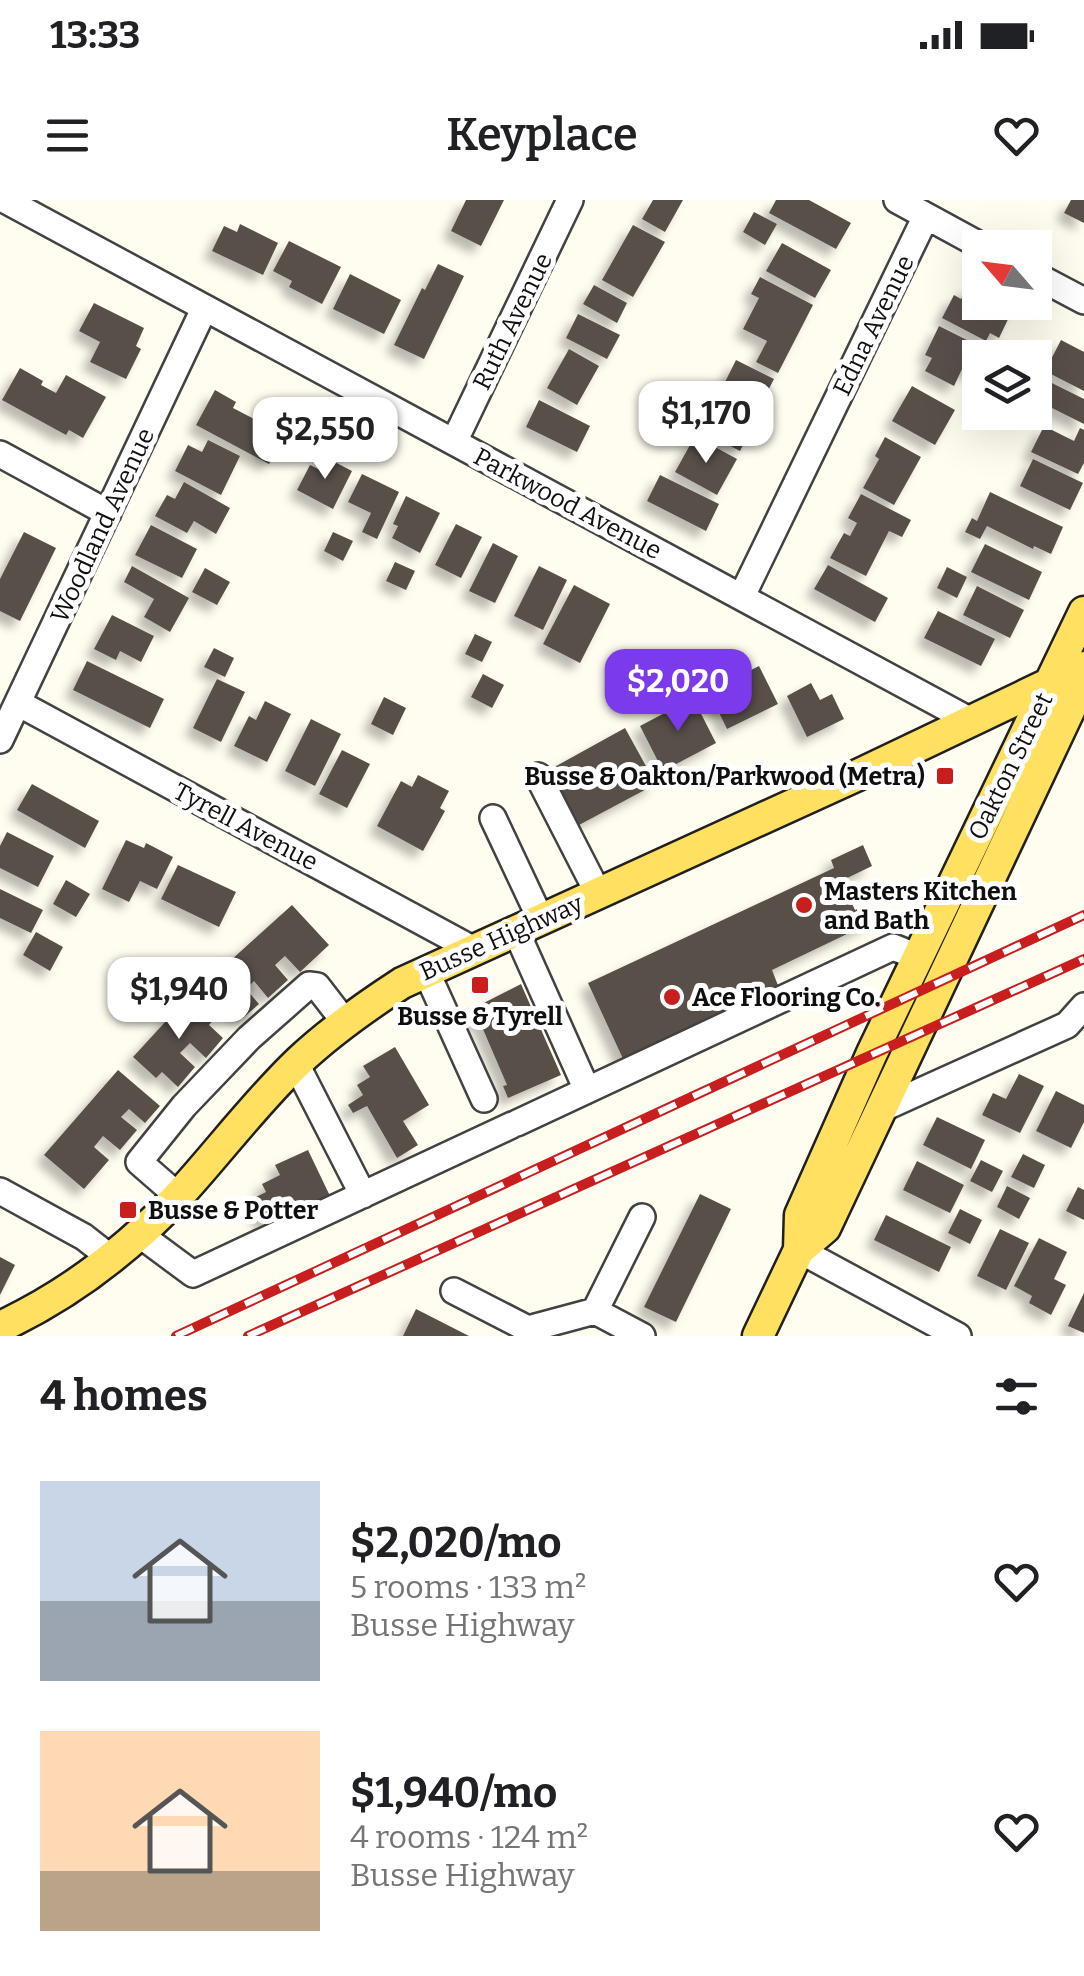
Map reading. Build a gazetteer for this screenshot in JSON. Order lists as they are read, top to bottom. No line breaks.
{"streets":{"main road":["Oakton Street","Busse Highway"],"street":["Ruth Avenue","Edna Avenue","Parkwood Avenue","Woodland Avenue","Tyrell Avenue"]},"crossings":[["Ruth Avenue","Parkwood Avenue"],["Edna Avenue","Parkwood Avenue"],["Parkwood Avenue","Woodland Avenue"],["Parkwood Avenue","Busse Highway"],["Woodland Avenue","Tyrell Avenue"],["Oakton Street","Busse Highway"],["Tyrell Avenue","Busse Highway"]],"places":{"transit":["Busse & Oakton/Parkwood (Metra)","Busse & Tyrell","Busse & Potter"],"other":["Masters Kitchen and Bath","Ace Flooring Co."]},"north":"top left","page":{"status":"13:33","header":"Keyplace","price":["$1,170","$2,550","$2,020","$1,940"],"heading":"4 homes","list":[{"name":"$2,020/mo","note":"5 rooms · 133 m² · Busse Highway"},{"name":"$1,940/mo","note":"4 rooms · 124 m² · Busse Highway"}]}}
